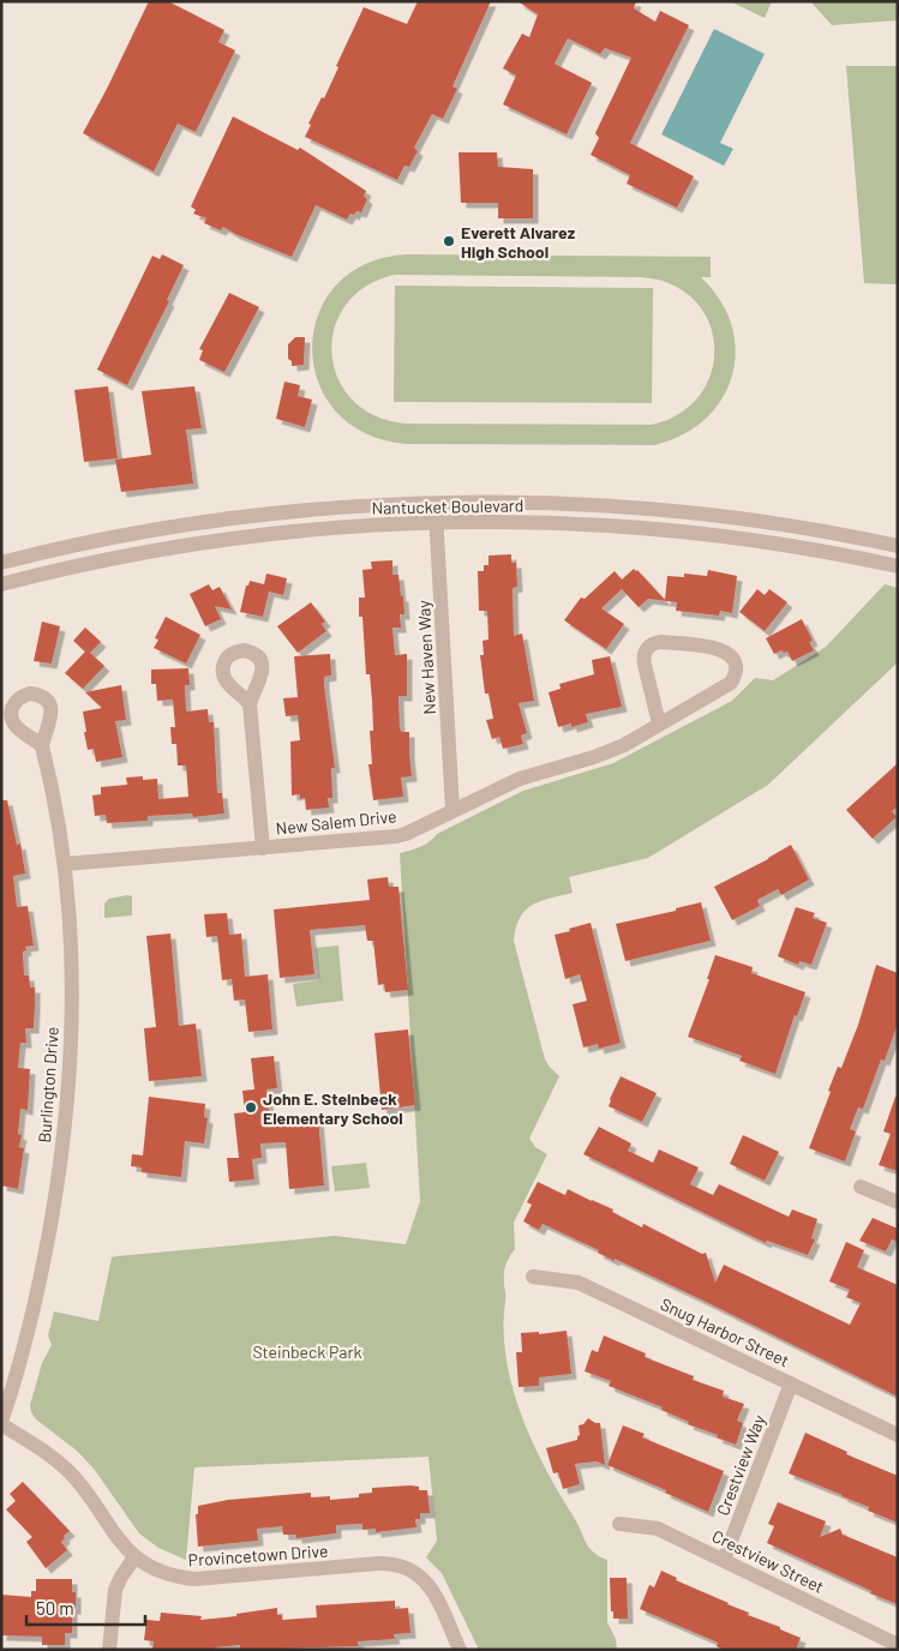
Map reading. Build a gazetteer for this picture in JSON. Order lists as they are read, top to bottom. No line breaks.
{"streets":{"street":["Nantucket Boulevard","New Haven Way","New Salem Drive","Burlington Drive","Snug Harbor Street","Crestview Way","Provincetown Drive","Crestview Street"]},"crossings":[["Nantucket Boulevard","New Haven Way"],["New Haven Way","New Salem Drive"],["New Salem Drive","Burlington Drive"],["Burlington Drive","Provincetown Drive"],["Snug Harbor Street","Crestview Way"],["Crestview Way","Crestview Street"]],"parks":["Steinbeck Park"],"places":["Everett Alvarez High School","John E. Steinbeck Elementary School"],"scale_bar":"50 m"}
